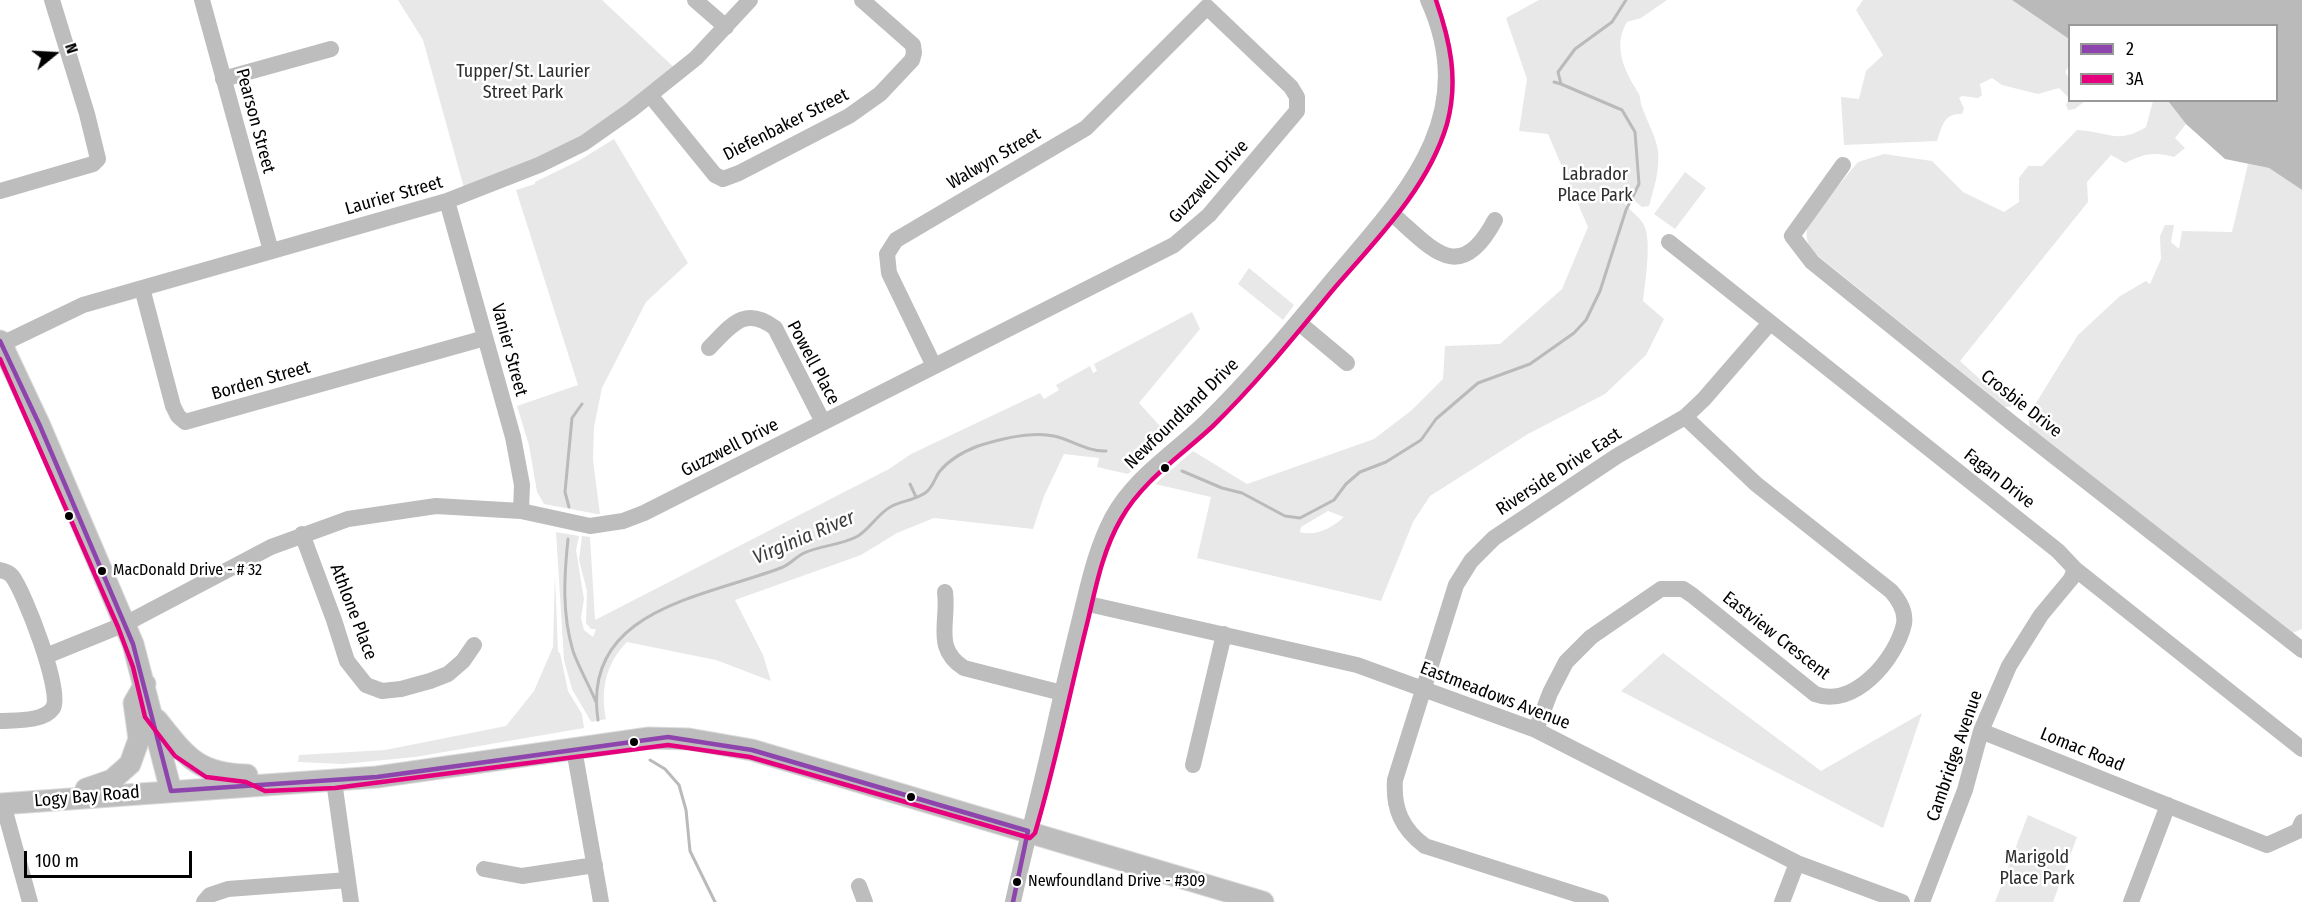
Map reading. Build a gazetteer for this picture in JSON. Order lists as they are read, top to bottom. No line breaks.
{"streets":{"main road":["Logy Bay Road"],"street":["Pearson Street","Diefenbaker Street","Walwyn Street","Guzzwell Drive","Laurier Street","Vanier Street","Powell Place","Borden Street","Crosbie Drive","Newfoundland Drive","Riverside Drive East","Fagan Drive","Athlone Place","Eastview Crescent","Eastmeadows Avenue","Lomac Road","Cambridge Avenue"]},"crossings":[["Pearson Street","Laurier Street"],["Diefenbaker Street","Laurier Street"],["Walwyn Street","Guzzwell Drive"],["Guzzwell Drive","Vanier Street"],["Guzzwell Drive","Powell Place"],["Guzzwell Drive","Athlone Place"],["Laurier Street","Vanier Street"],["Laurier Street","Borden Street"],["Vanier Street","Borden Street"],["Newfoundland Drive","Eastmeadows Avenue"],["Newfoundland Drive","Logy Bay Road"],["Riverside Drive East","Fagan Drive"],["Riverside Drive East","Eastview Crescent"],["Riverside Drive East","Eastmeadows Avenue"],["Fagan Drive","Cambridge Avenue"],["Eastview Crescent","Eastmeadows Avenue"],["Lomac Road","Cambridge Avenue"]],"water":["Virginia River"],"parks":["Tupper/St. Laurier Street Park","Labrador Place Park","Marigold Place Park"],"places":["MacDonald Drive - # 32","Newfoundland Drive - #309"],"lines":["transit line 3A","transit line 2"],"legend":["2","3A"],"scale_bar":"100 m","north":"right"}
